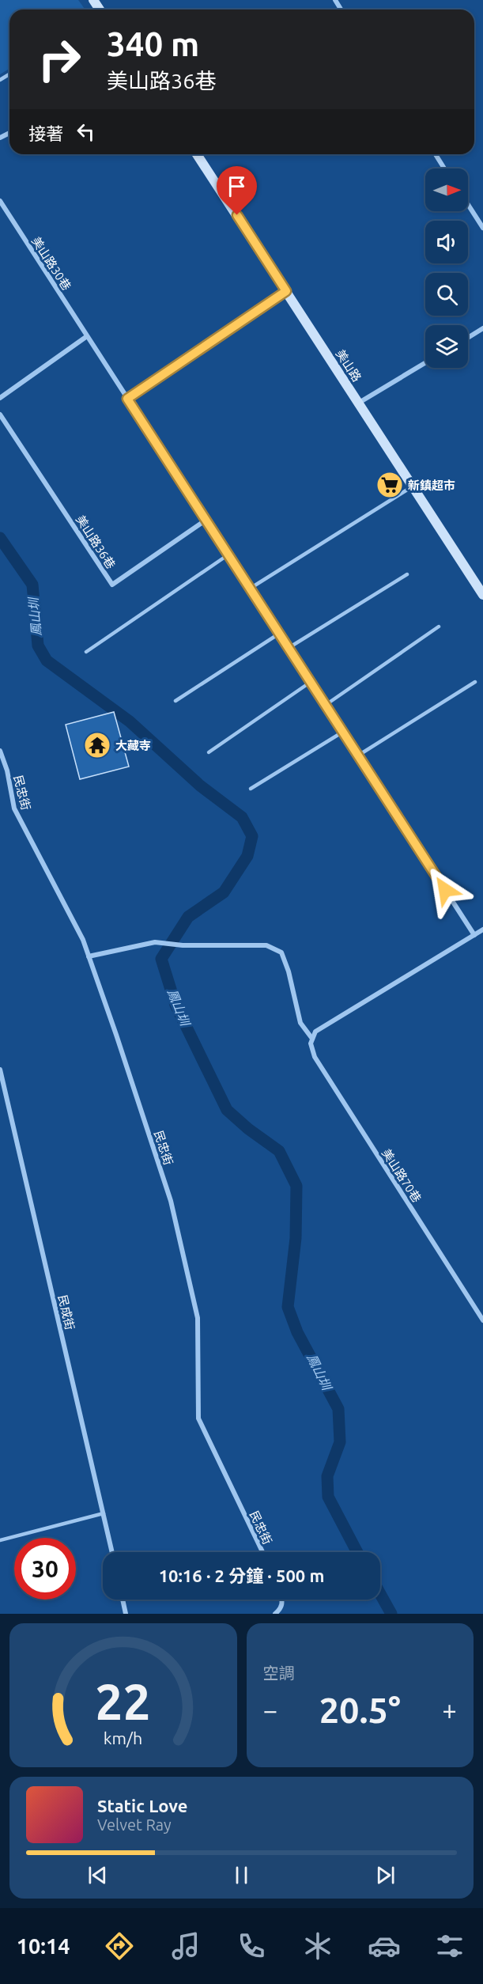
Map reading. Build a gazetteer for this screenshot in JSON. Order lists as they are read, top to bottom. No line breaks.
{"streets":{"street":["美山路30巷","美山路","美山路36巷","民忠街","美山路70巷","民成街"]},"crossings":[["民忠街","美山路70巷"]],"water":["鳳山圳"],"places":{"supermarket":["新鎮超市"],"temple":["大藏寺"]},"north":"right","page":{"turn":["340 m","美山路36巷"],"then":"接著","limit":"30","trip":"10:16 · 2 分鐘 · 500 m","tile":"空調","heat":["−","20.5°","+"],"song":["Static Love","Velvet Ray"],"tabs":"10:14","gauge":["22","km/h"]}}
